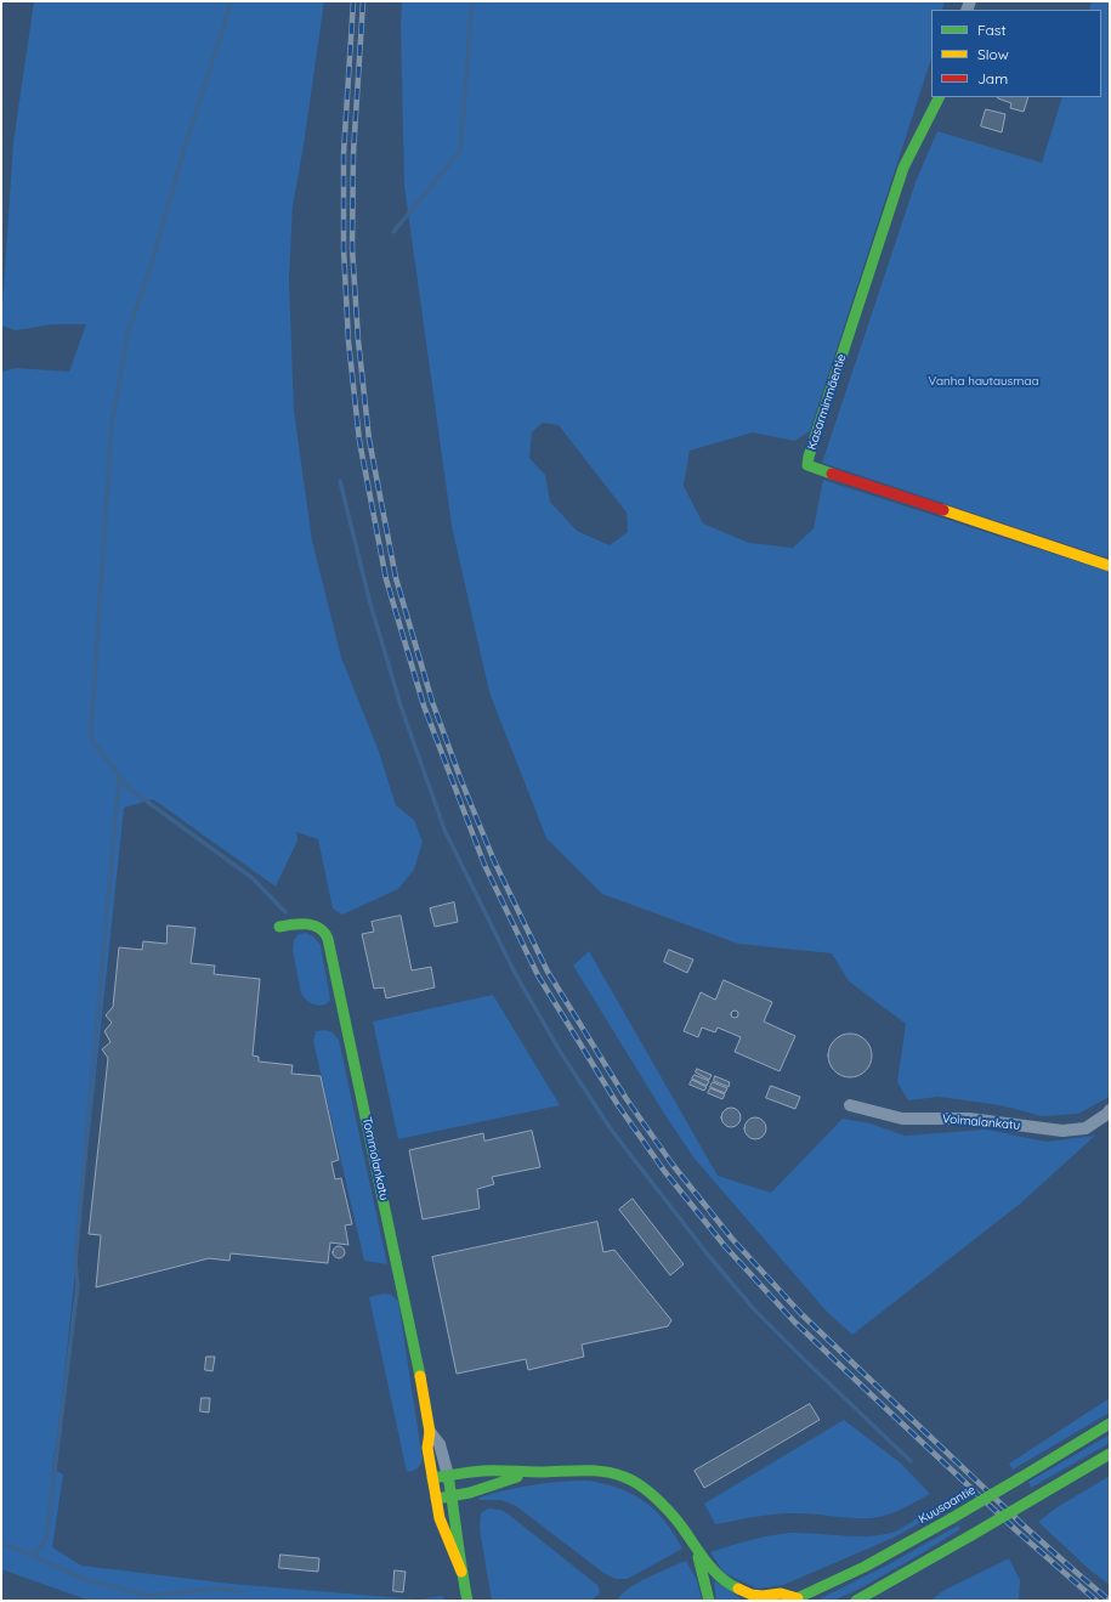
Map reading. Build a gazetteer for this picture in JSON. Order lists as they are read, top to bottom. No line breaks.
{"streets":{"street":["Kasarminmäentie","Voimalankatu","Tommolankatu","Kuusaantie"]},"parks":["Vanha hautausmaa"],"legend":["Fast","Slow","Jam"]}
